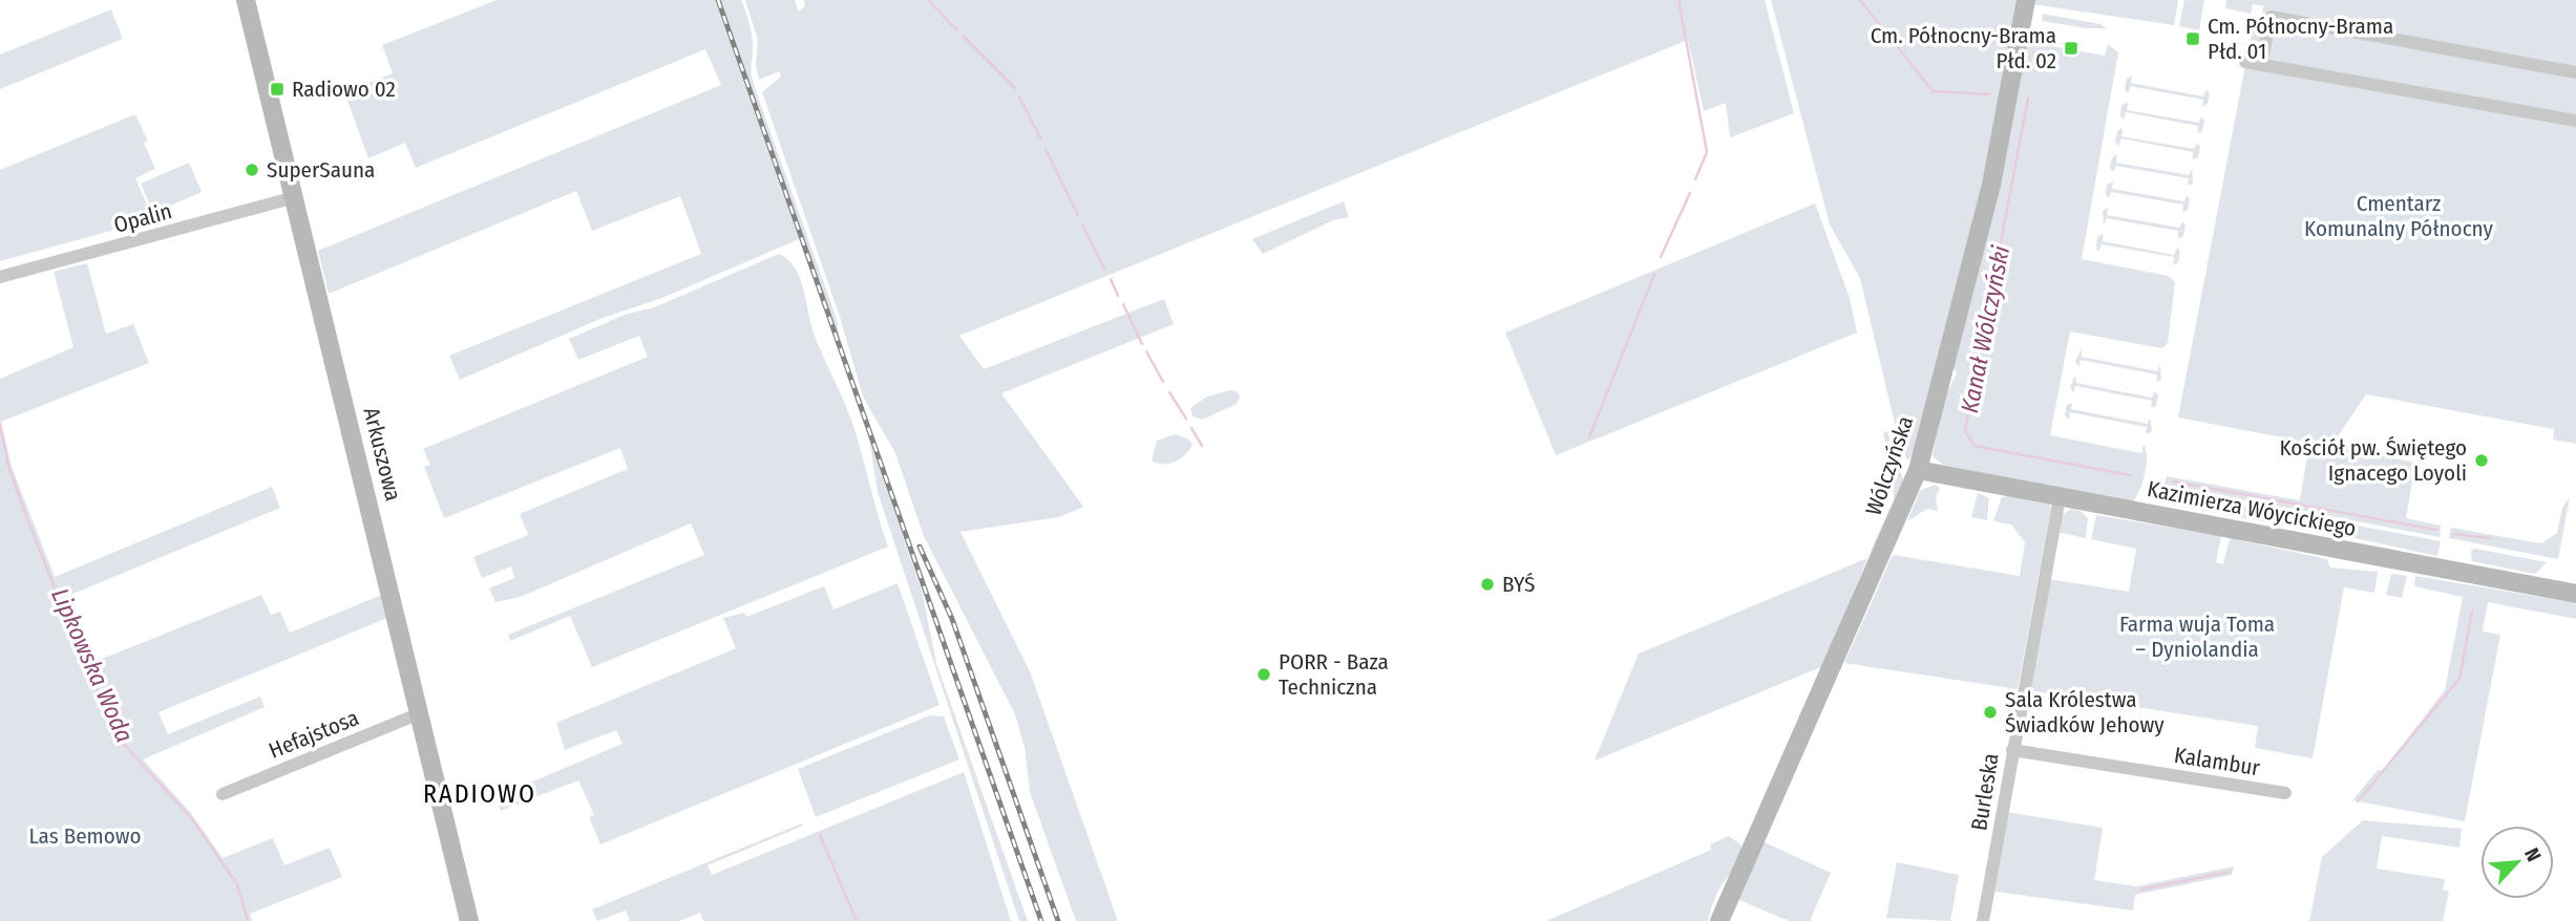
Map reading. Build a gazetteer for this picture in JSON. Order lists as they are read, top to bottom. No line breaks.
{"streets":{"street":["Opalin","Arkuszowa","Wólczyńska","Kazimierza Wóycickiego","Hefajstosa","Kalambur","Burleska"]},"crossings":[["Opalin","Arkuszowa"],["Arkuszowa","Hefajstosa"],["Wólczyńska","Kazimierza Wóycickiego"],["Kazimierza Wóycickiego","Burleska"],["Kalambur","Burleska"]],"districts":["RADIOWO"],"water":["Kanał Wólczyński","Lipkowska Woda"],"parks":["Cmentarz Komunalny Północny","Farma wuja Toma – Dyniolandia","Las Bemowo"],"places":{"transit":["Cm. Północny-Brama Płd. 01","Cm. Północny-Brama Płd. 02","Radiowo 02"],"other":["SuperSauna","Kościół pw. Świętego Ignacego Loyoli","BYŚ","PORR - Baza Techniczna","Sala Królestwa Świadków Jehowy"]},"north":"top right"}
